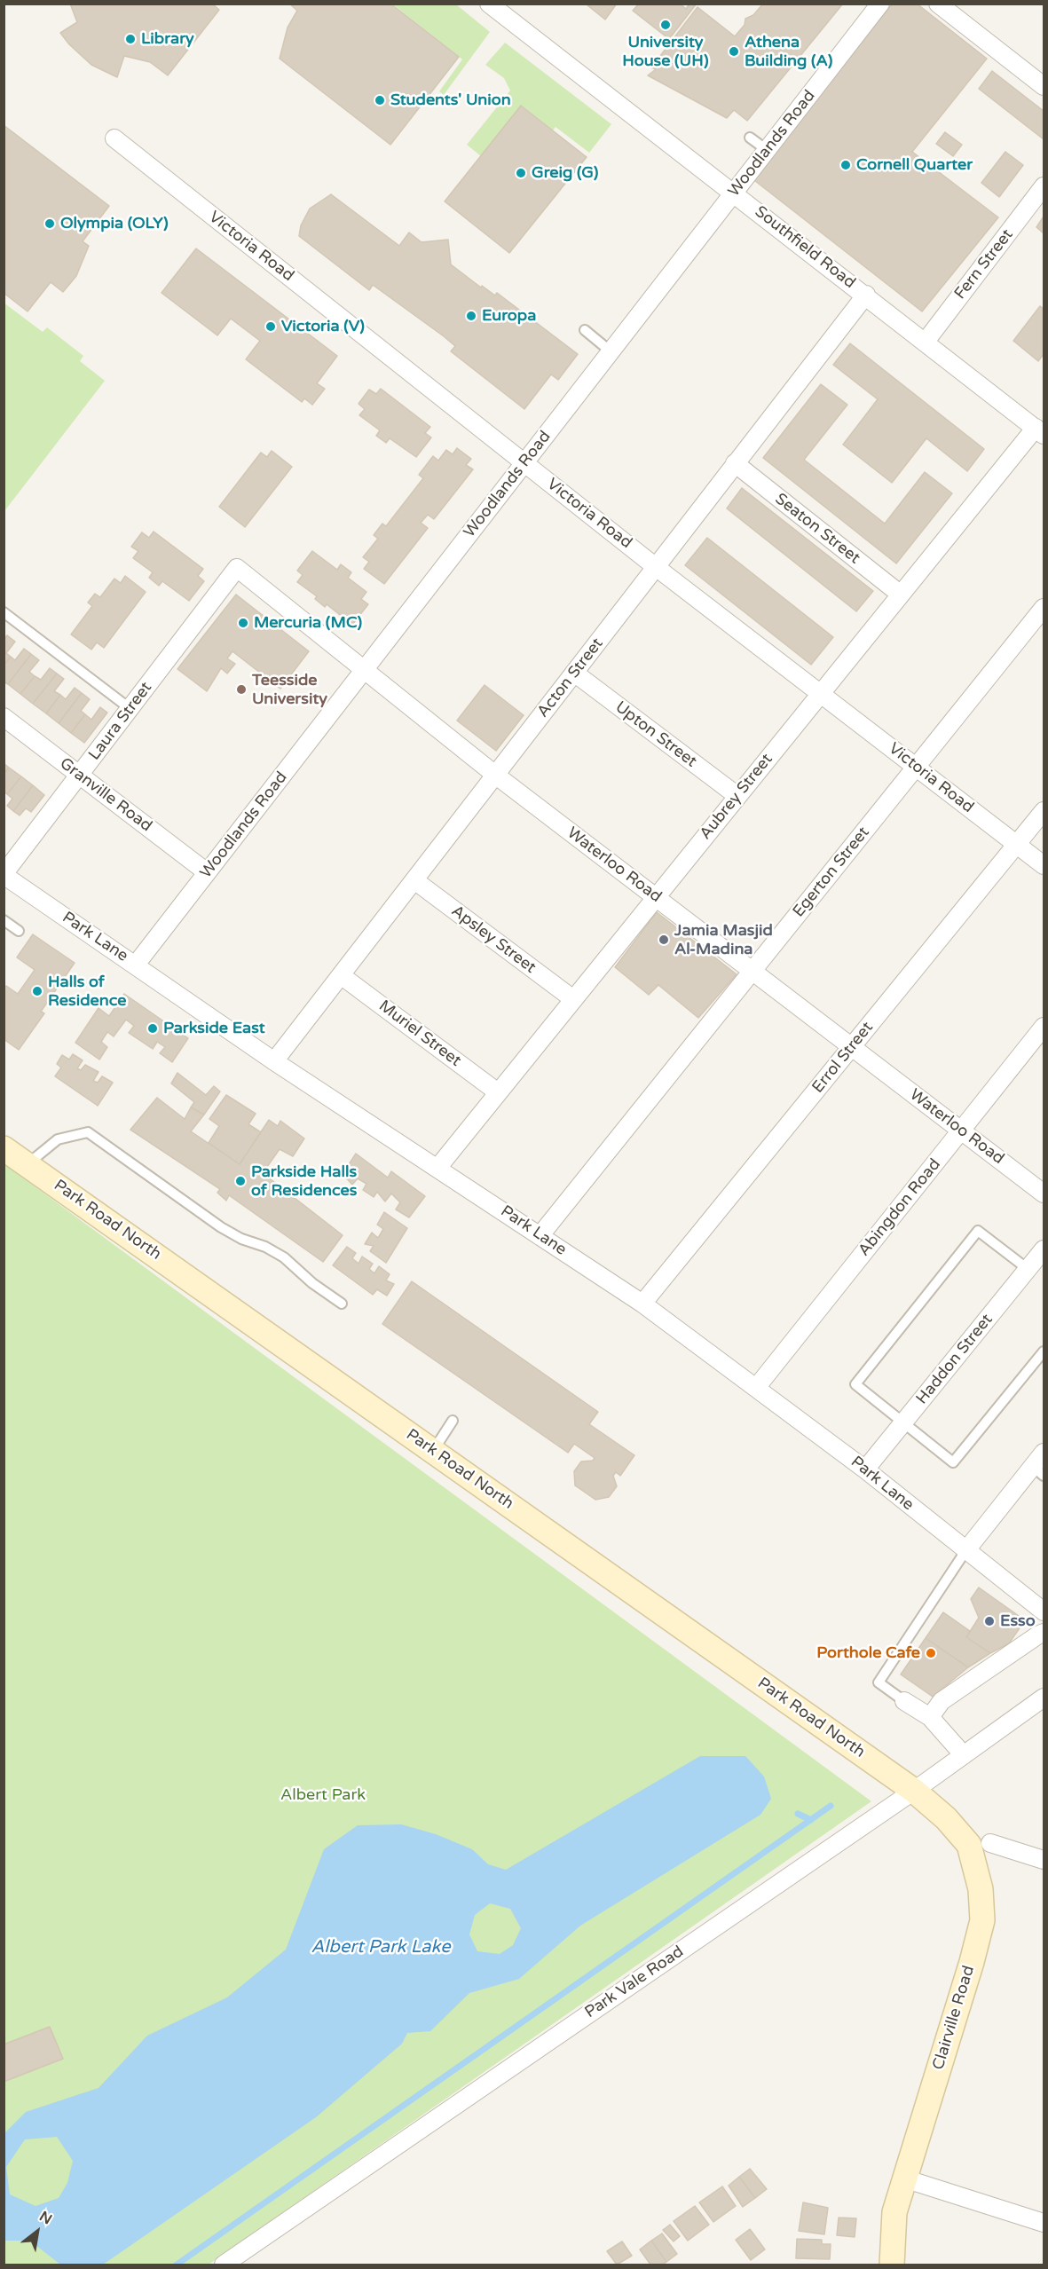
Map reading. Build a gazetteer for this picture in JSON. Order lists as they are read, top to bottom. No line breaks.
{"streets":{"street":["Woodlands Road","Victoria Road","Southfield Road","Fern Street","Seaton Street","Acton Street","Laura Street","Upton Street","Granville Road","Aubrey Street","Waterloo Road","Egerton Street","Park Lane","Apsley Street","Muriel Street","Errol Street","Abingdon Road","Park Road North","Haddon Street","Park Vale Road","Clairville Road"]},"crossings":[["Woodlands Road","Victoria Road"],["Woodlands Road","Southfield Road"],["Woodlands Road","Granville Road"],["Woodlands Road","Waterloo Road"],["Woodlands Road","Park Lane"],["Victoria Road","Acton Street"],["Victoria Road","Aubrey Street"],["Victoria Road","Egerton Street"],["Victoria Road","Errol Street"],["Southfield Road","Fern Street"],["Southfield Road","Acton Street"],["Southfield Road","Aubrey Street"],["Seaton Street","Acton Street"],["Seaton Street","Aubrey Street"],["Acton Street","Upton Street"],["Acton Street","Waterloo Road"],["Acton Street","Park Lane"],["Acton Street","Apsley Street"],["Acton Street","Muriel Street"],["Laura Street","Granville Road"],["Laura Street","Waterloo Road"],["Laura Street","Park Lane"],["Upton Street","Aubrey Street"],["Aubrey Street","Waterloo Road"],["Aubrey Street","Park Lane"],["Aubrey Street","Apsley Street"],["Aubrey Street","Muriel Street"],["Waterloo Road","Egerton Street"],["Waterloo Road","Errol Street"],["Waterloo Road","Abingdon Road"],["Egerton Street","Park Lane"],["Park Lane","Errol Street"],["Park Lane","Abingdon Road"],["Park Lane","Haddon Street"],["Park Road North","Park Vale Road"],["Park Road North","Clairville Road"],["Park Vale Road","Clairville Road"]],"water":["Albert Park Lake"],"parks":["Albert Park"],"places":["University House (UH)","Library","Athena Building (A)","Students' Union","Cornell Quarter","Greig (G)","Olympia (OLY)","Europa","Victoria (V)","Mercuria (MC)","Teesside University","Jamia Masjid Al-Madina","Halls of Residence","Parkside East","Parkside Halls of Residences","Esso","Porthole Cafe"],"north":"top right"}
